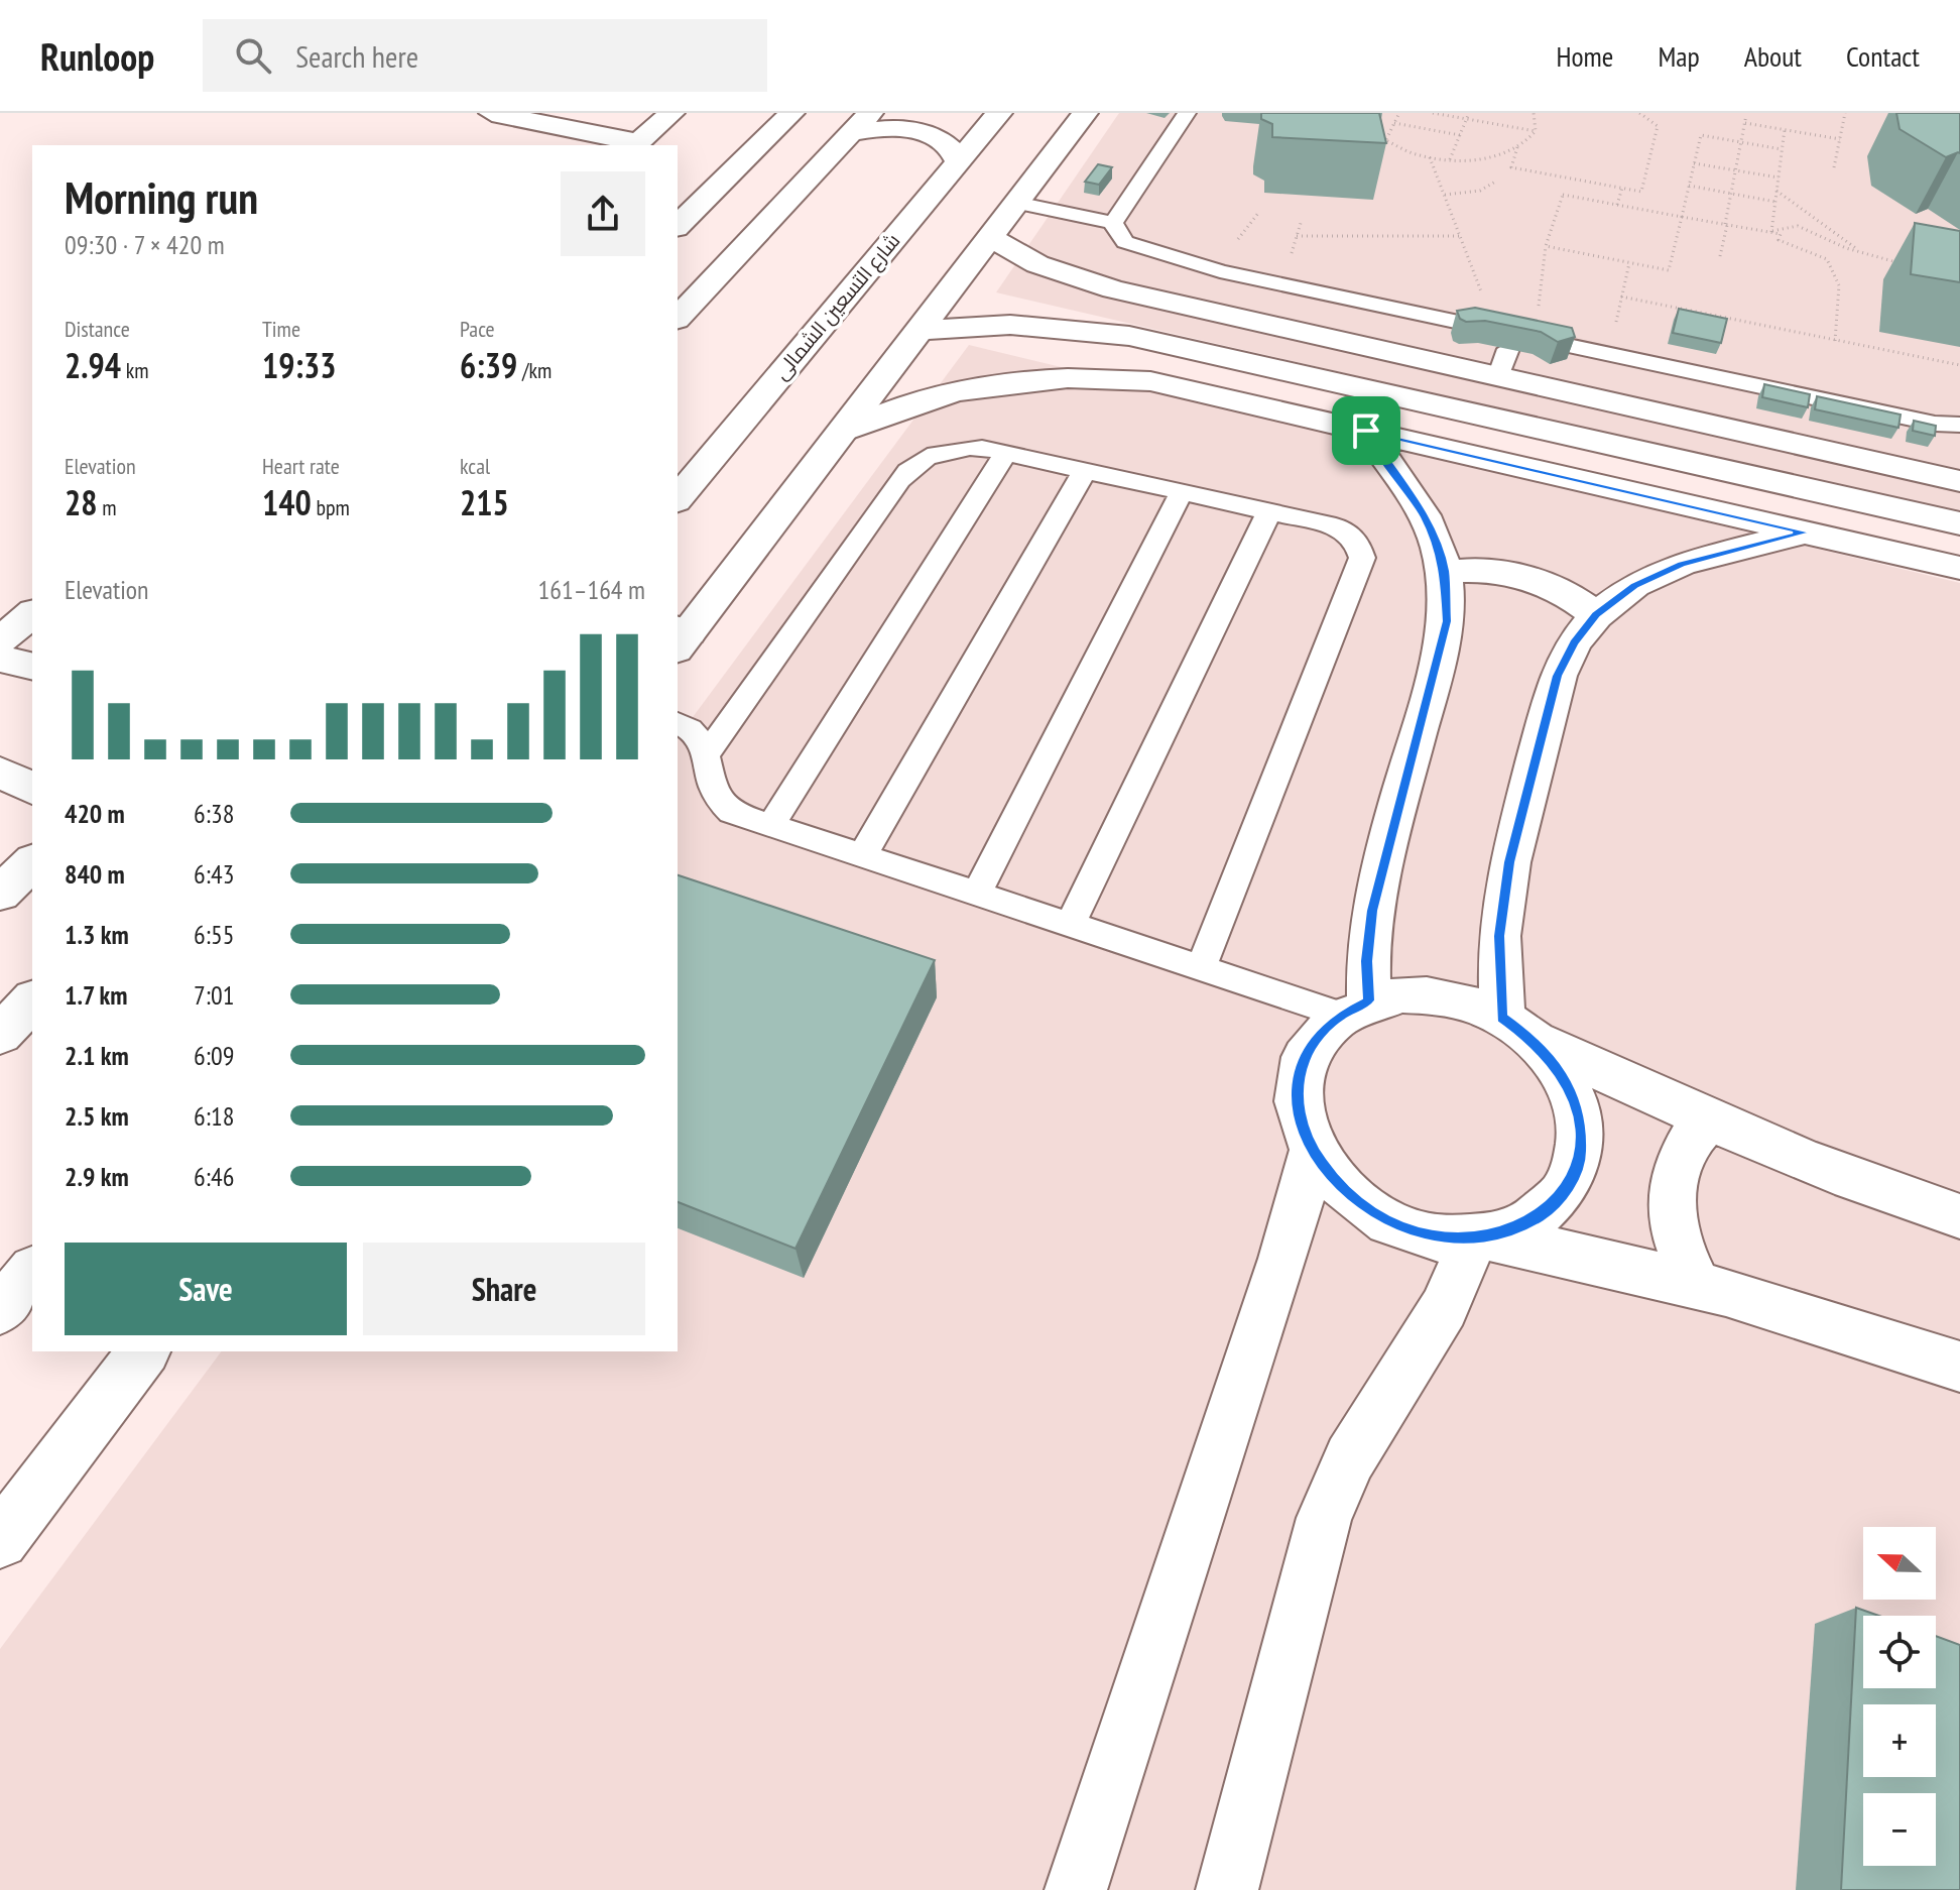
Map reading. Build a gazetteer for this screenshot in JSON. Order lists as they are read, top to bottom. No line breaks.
{"streets":{"street":["شارع التسعين الشمالى"]},"north":"left","page":{"header":"Runloop","search":"Search here","nav":["Home","Map","About","Contact"],"heading":["Morning run","09:30 · 7 × 420 m"],"stats":[["Distance","2.94 km"],["Time","19:33"],["Pace","6:39 /km"],["Elevation","28 m"],["Heart rate","140 bpm"],["kcal","215"]],"chart":["Elevation","161–164 m"],"list":[{"name":"420 m","note":"6:38"},{"name":"840 m","note":"6:43"},{"name":"1.3 km","note":"6:55"},{"name":"1.7 km","note":"7:01"},{"name":"2.1 km","note":"6:09"},{"name":"2.5 km","note":"6:18"},{"name":"2.9 km","note":"6:46"}],"buttons":["Save","Share"],"map_buttons":["+","−"]}}
